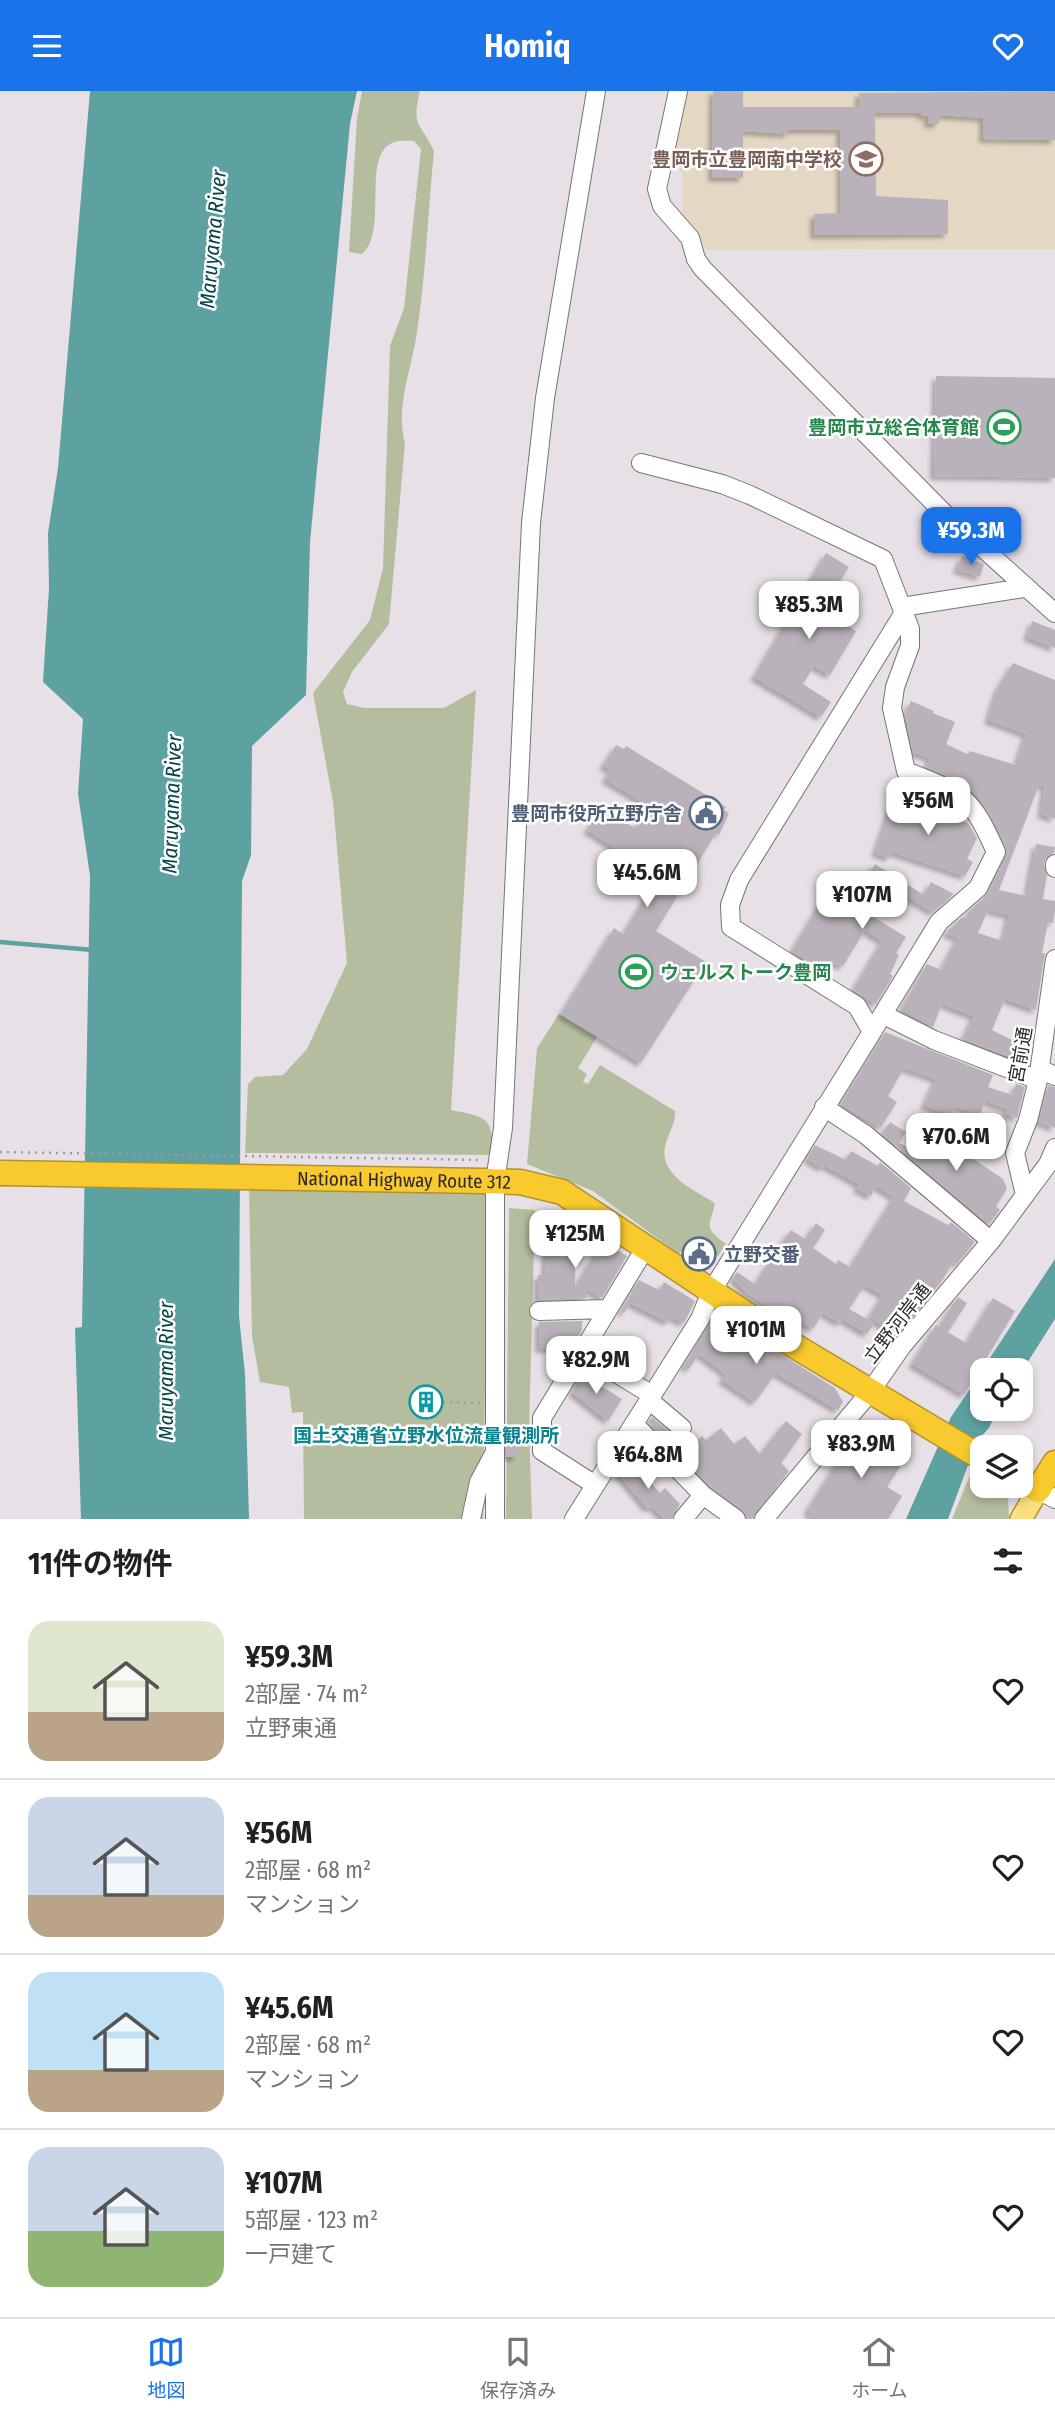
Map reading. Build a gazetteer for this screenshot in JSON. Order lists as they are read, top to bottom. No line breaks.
{"streets":{"highway":["National Highway Route 312"],"street":["宮前通","立野河岸通"]},"crossings":[["宮前通","立野河岸通"],["National Highway Route 312","立野河岸通"]],"water":["Maruyama River"],"places":{"school or university":["豊岡市立豊岡南中学校"],"sports":["豊岡市立総合体育館","ウェルストーク豊岡"],"public building":["豊岡市役所立野庁舎","立野交番"],"building":["国土交通省立野水位流量観測所"]},"page":{"header":"Homiq","price":["¥59.3M","¥85.3M","¥56M","¥45.6M","¥107M","¥70.6M","¥125M","¥101M","¥82.9M","¥83.9M","¥64.8M"],"heading":"11件の物件","list":[{"name":"¥59.3M","note":"2部屋 · 74 m² · 立野東通"},{"name":"¥56M","note":"2部屋 · 68 m² · マンション"},{"name":"¥45.6M","note":"2部屋 · 68 m² · マンション"},{"name":"¥107M","note":"5部屋 · 123 m² · 一戸建て"}],"tabs":["地図","保存済み","ホーム"]}}
